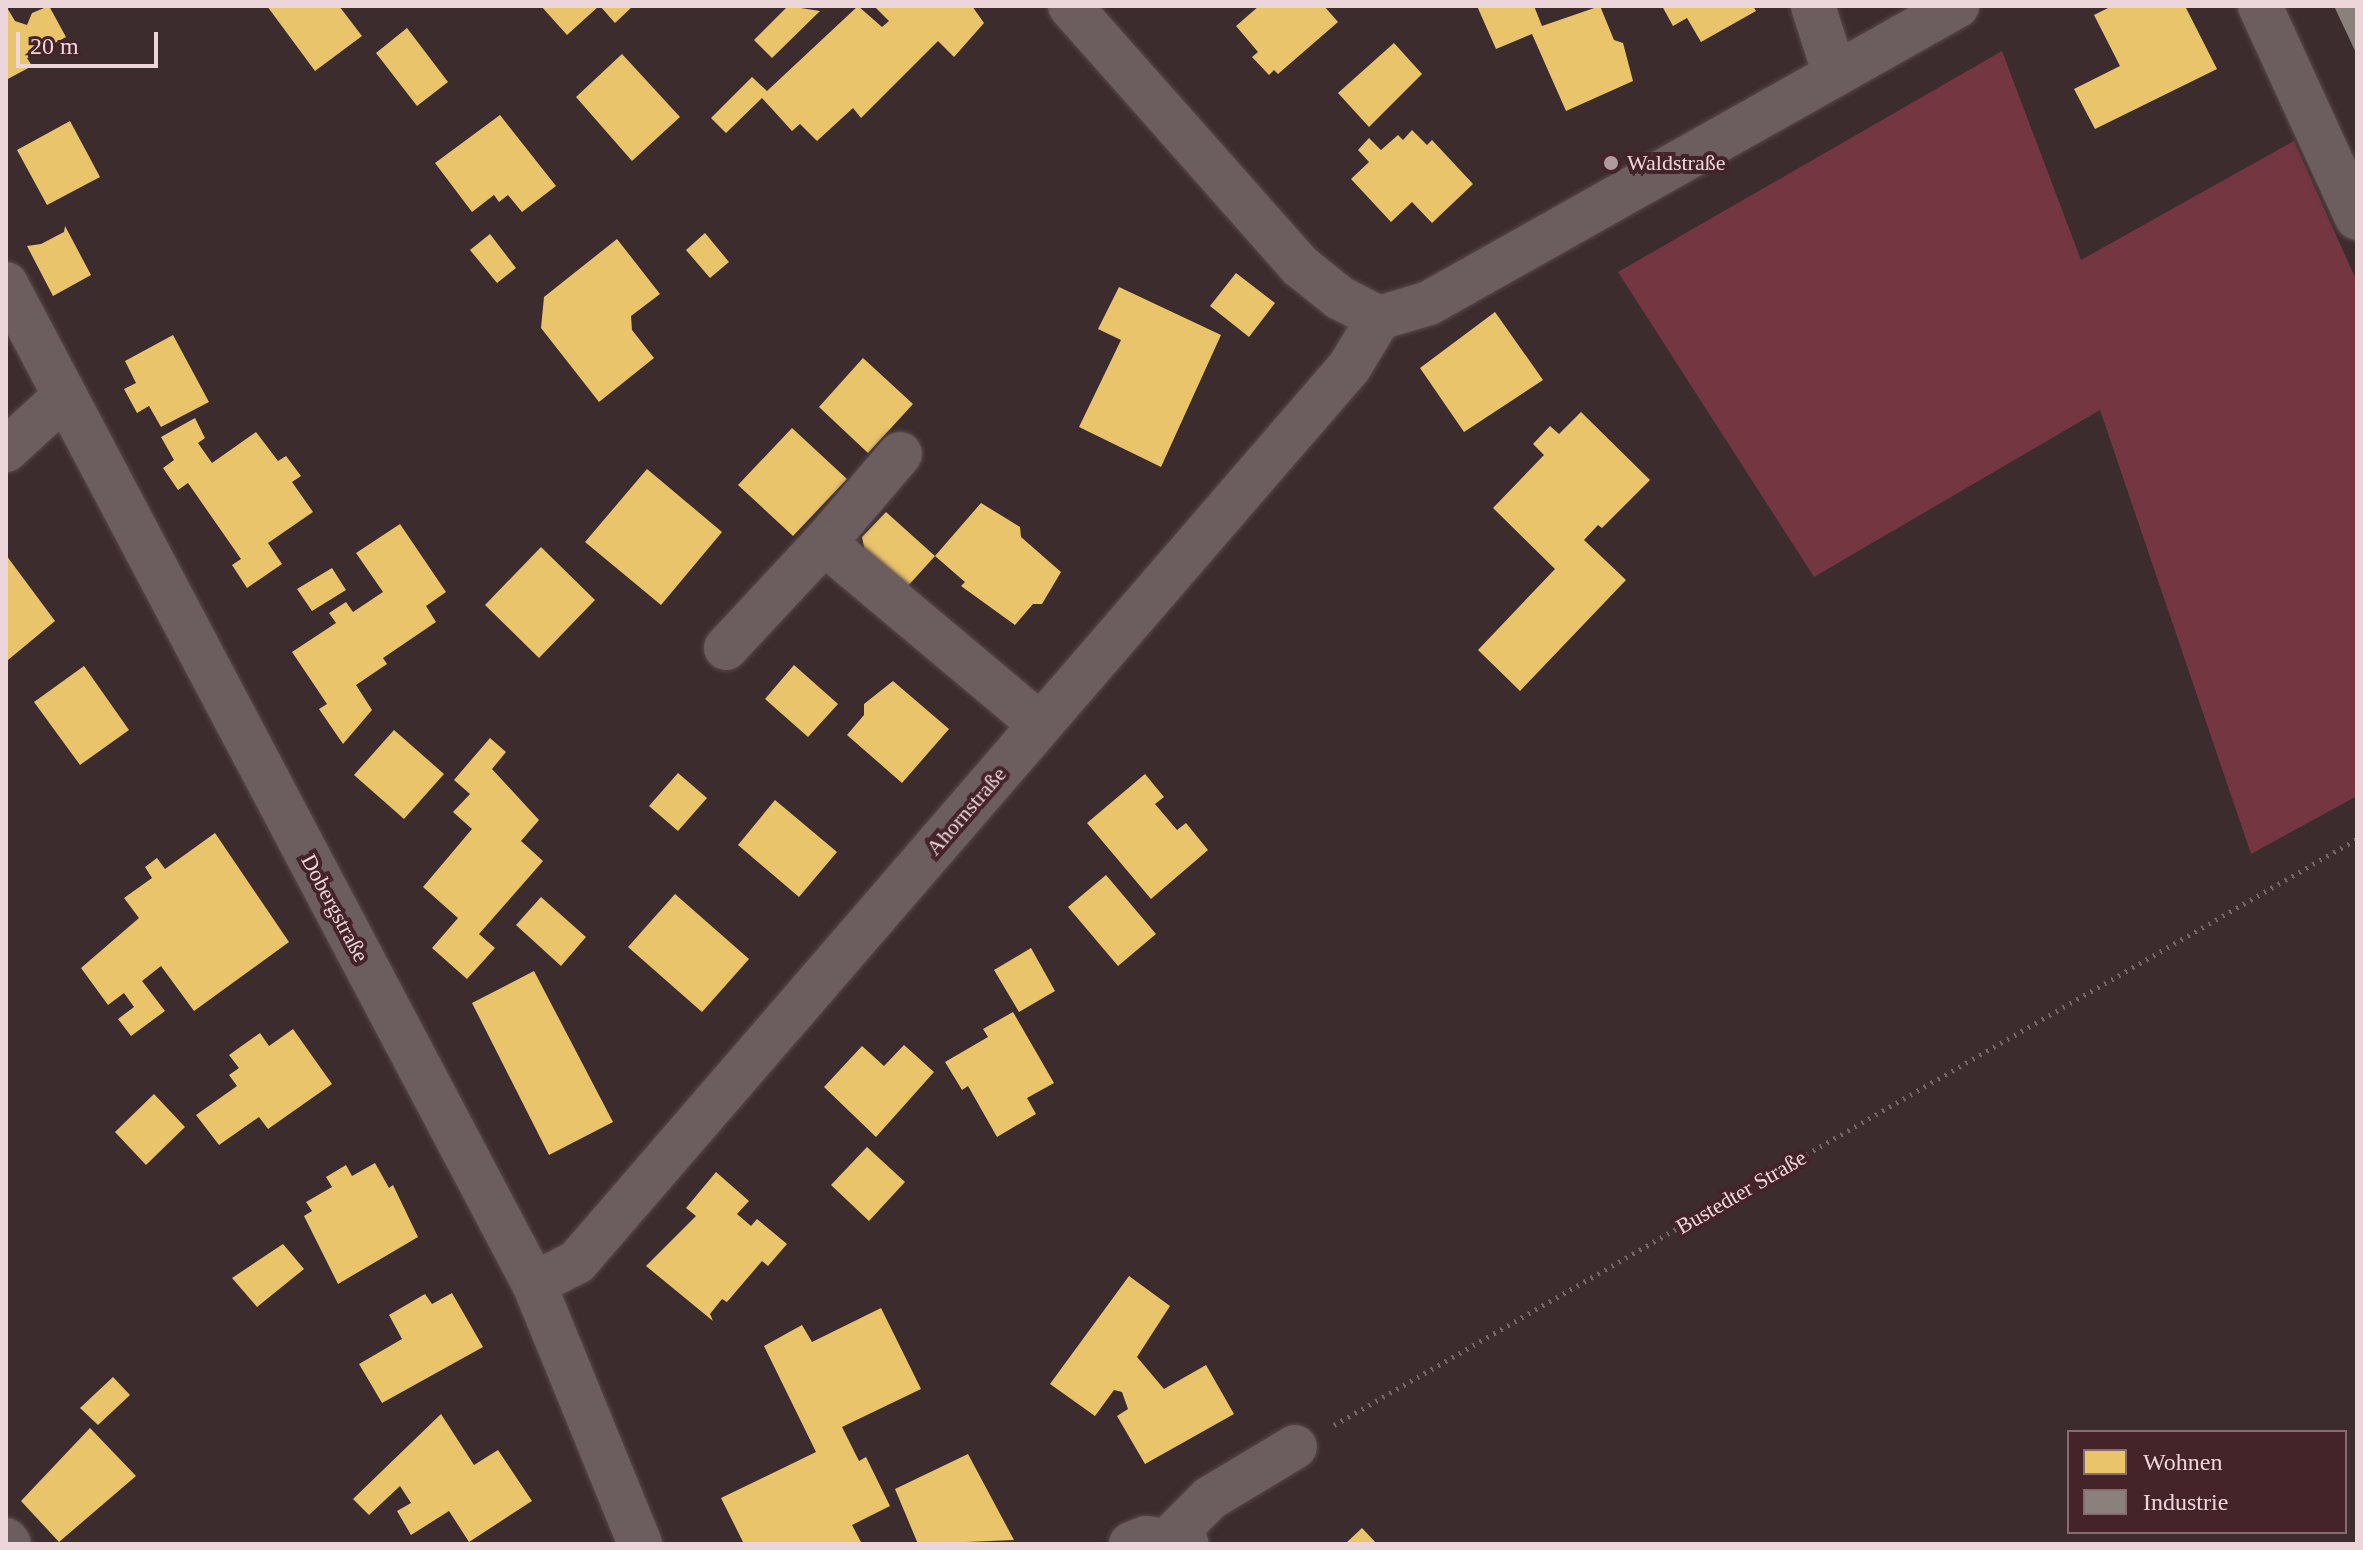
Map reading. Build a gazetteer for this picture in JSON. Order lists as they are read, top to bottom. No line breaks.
{"streets":{"street":["Ahornstraße","Dobergstraße"],"path":["Bustedter Straße"]},"crossings":[["Ahornstraße","Dobergstraße"]],"places":["Waldstraße"],"legend":["Wohnen","Industrie"],"scale_bar":"20 m"}
